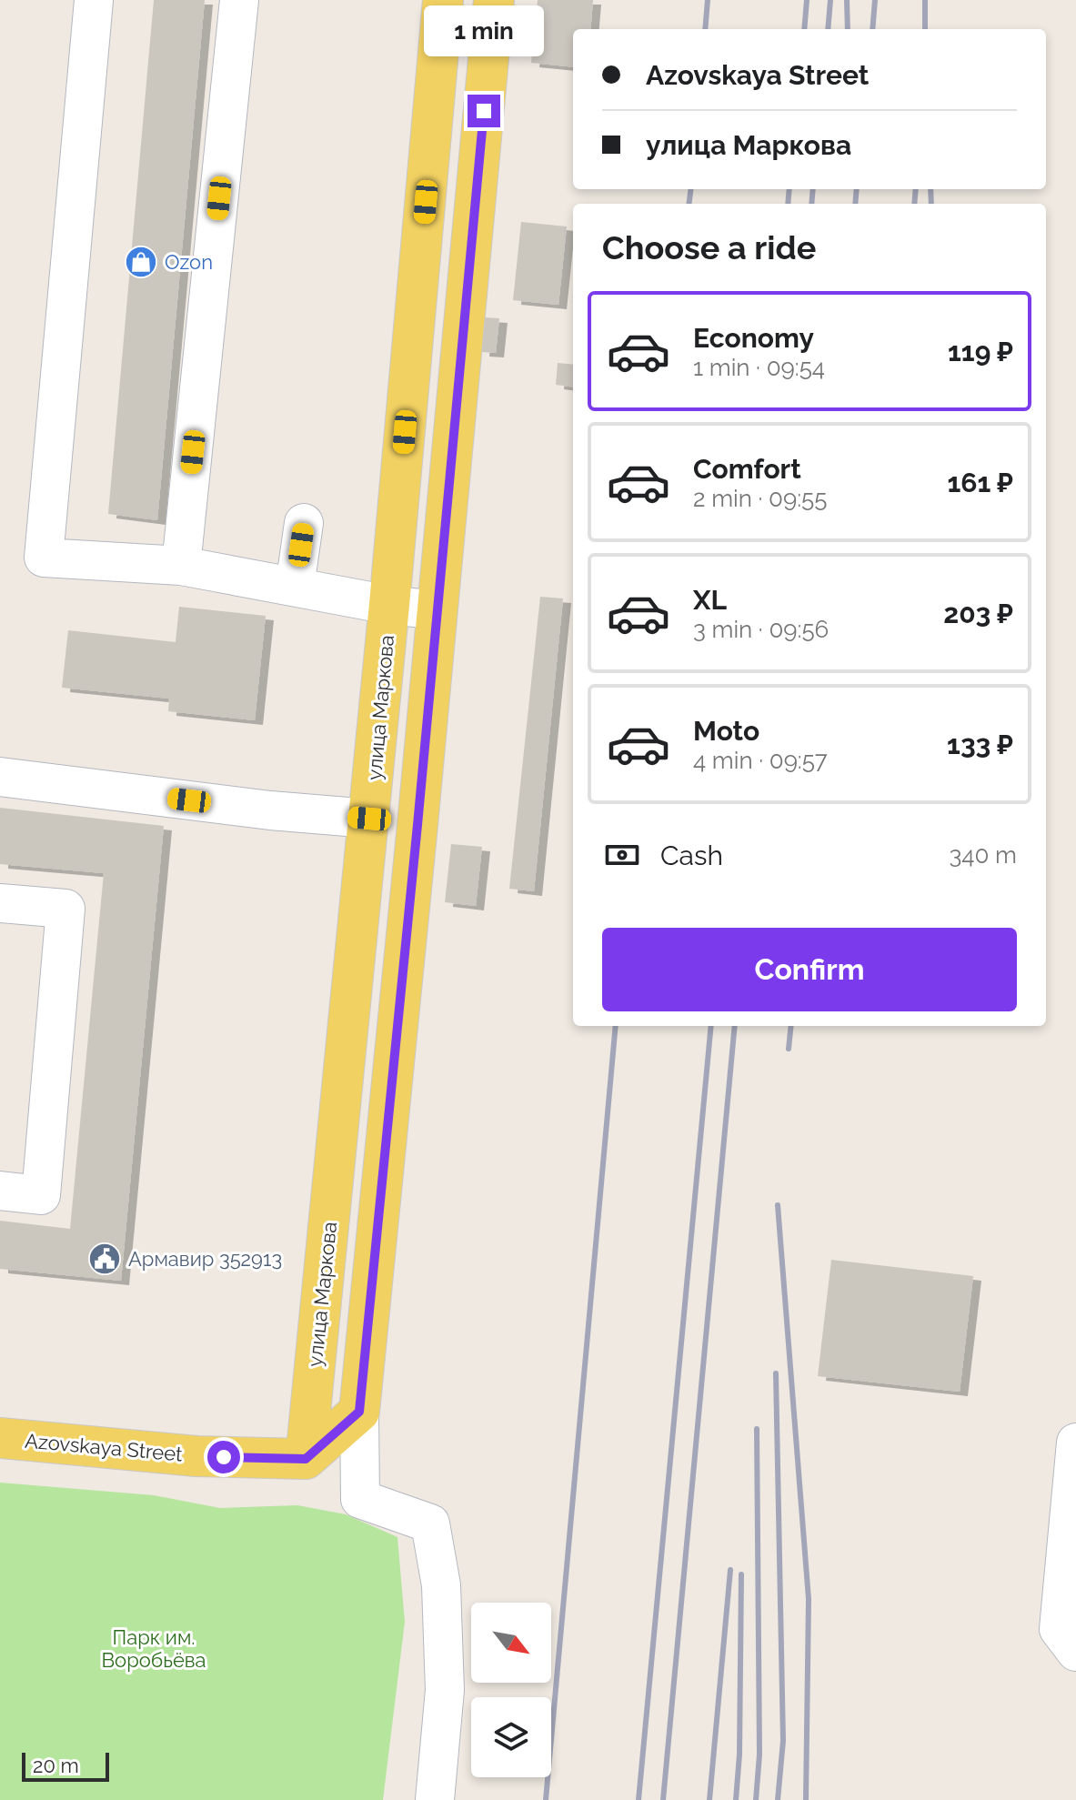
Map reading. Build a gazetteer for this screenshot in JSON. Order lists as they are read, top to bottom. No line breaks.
{"streets":{"main road":["улица Маркова","Azovskaya Street"]},"crossings":[["улица Маркова","Azovskaya Street"]],"parks":["Парк им. Воробьёва"],"places":{"shop":["Ozon"],"public building":["Армавир 352913"]},"scale_bar":"20 m","north":"bottom right","page":{"bubble":"1 min","banner":["Azovskaya Street","улица Маркова"],"heading":"Choose a ride","list":[{"name":"Economy","note":"1 min · 09:54","value":"119 ₽"},{"name":"Comfort","note":"2 min · 09:55","value":"161 ₽"},{"name":"XL","note":"3 min · 09:56","value":"203 ₽"},{"name":"Moto","note":"4 min · 09:57","value":"133 ₽"}],"pay":["Cash","340 m"],"buttons":"Confirm","scale":"20 m"}}
